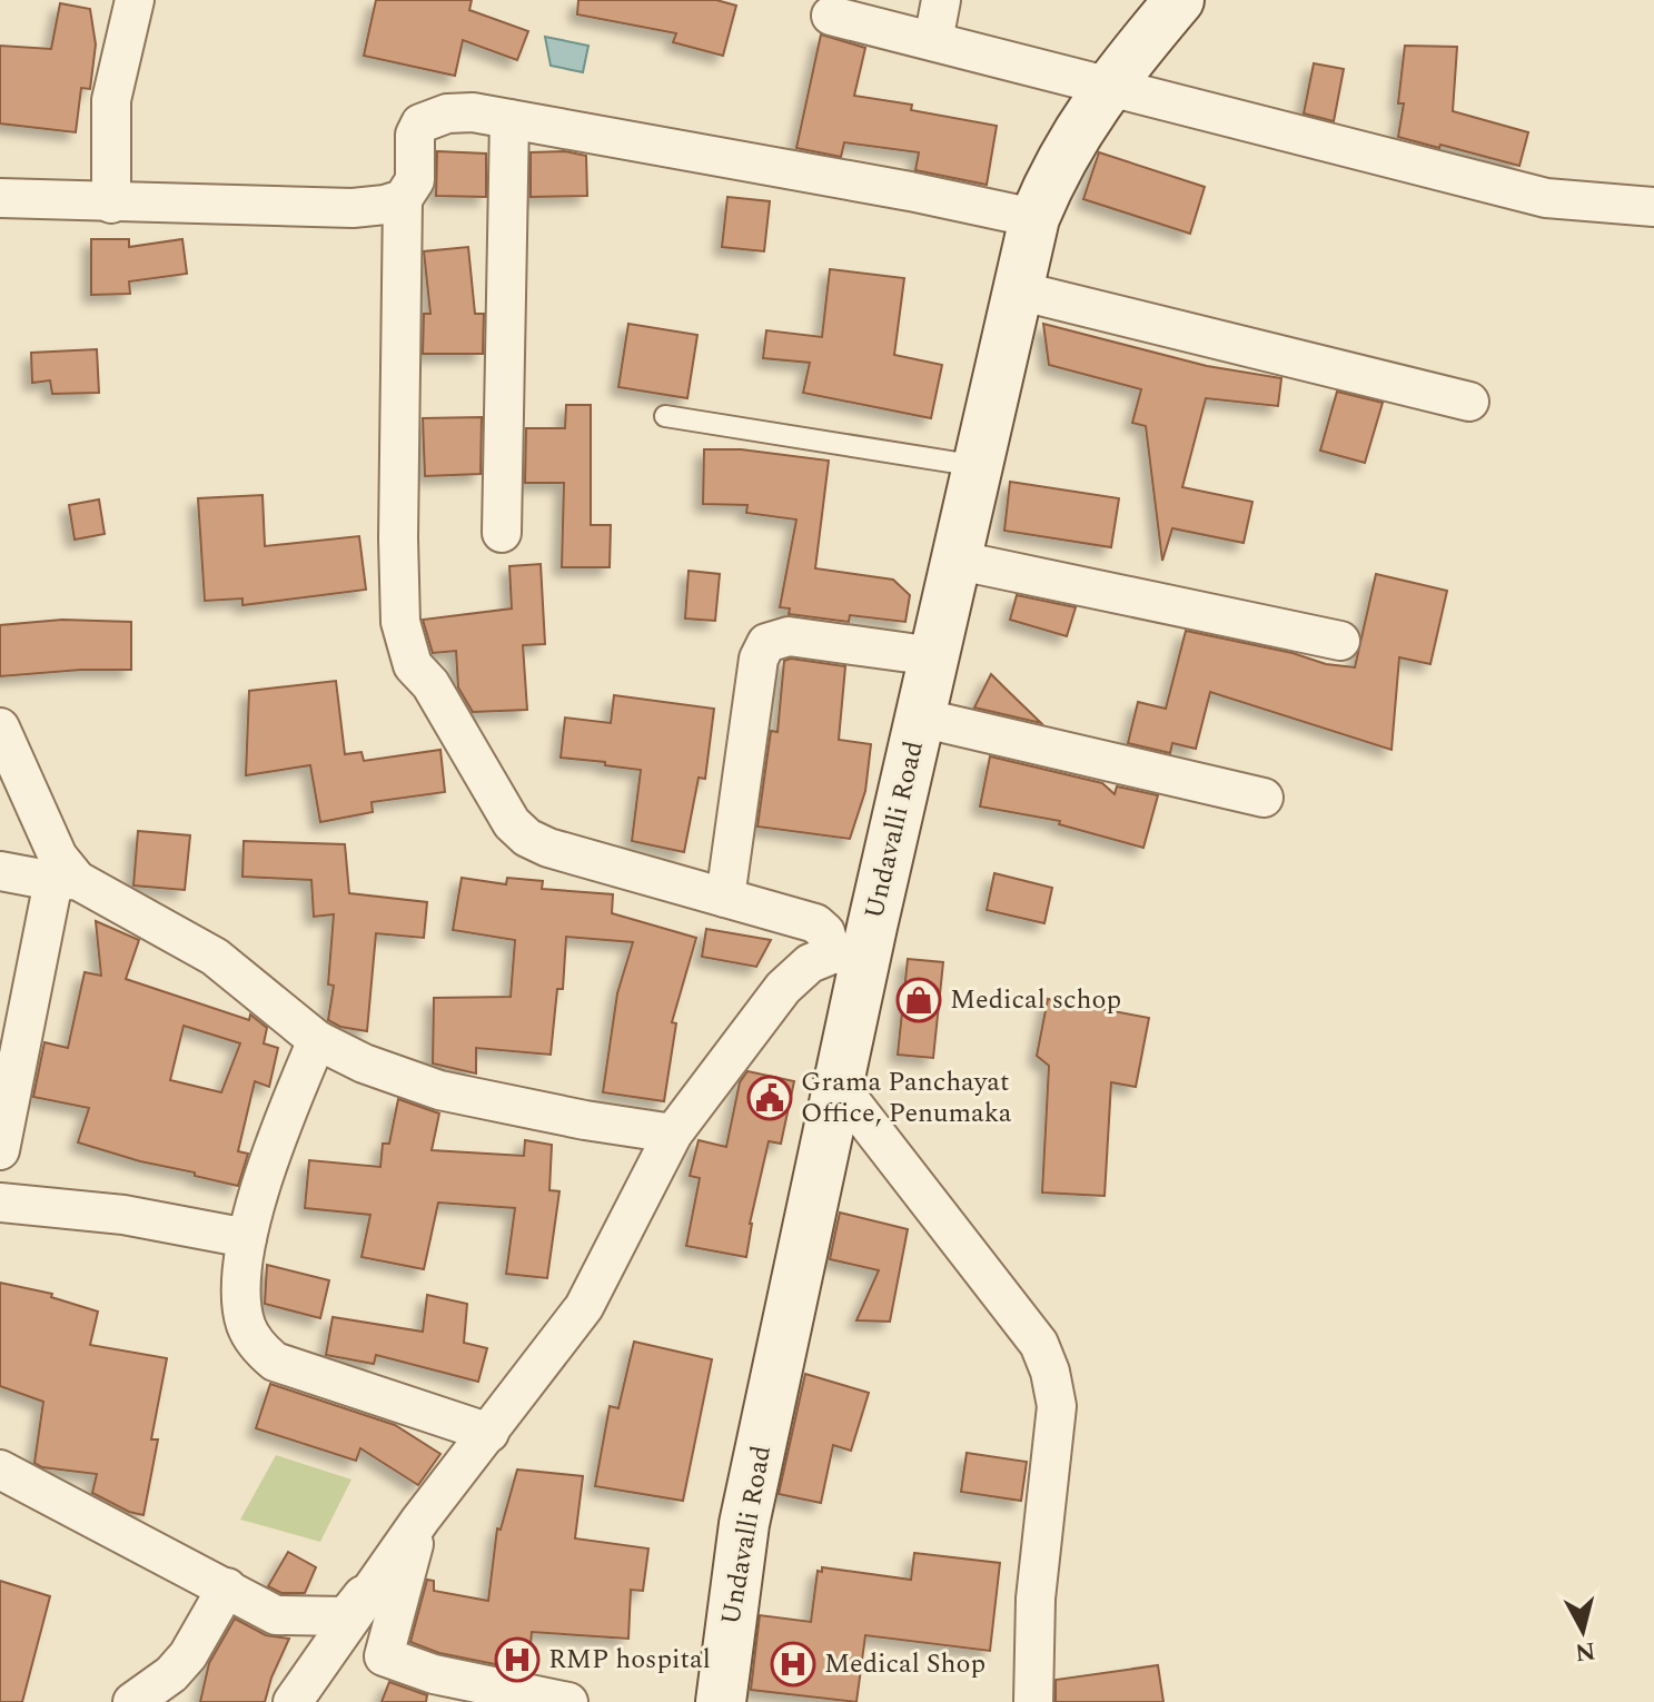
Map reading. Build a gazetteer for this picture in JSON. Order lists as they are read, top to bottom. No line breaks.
{"streets":{"main road":["Undavalli Road"]},"places":{"shop":["Medical schop"],"public building":["Grama Panchayat Office, Penumaka"],"hospital":["RMP hospital","Medical Shop"]},"north":"bottom"}
